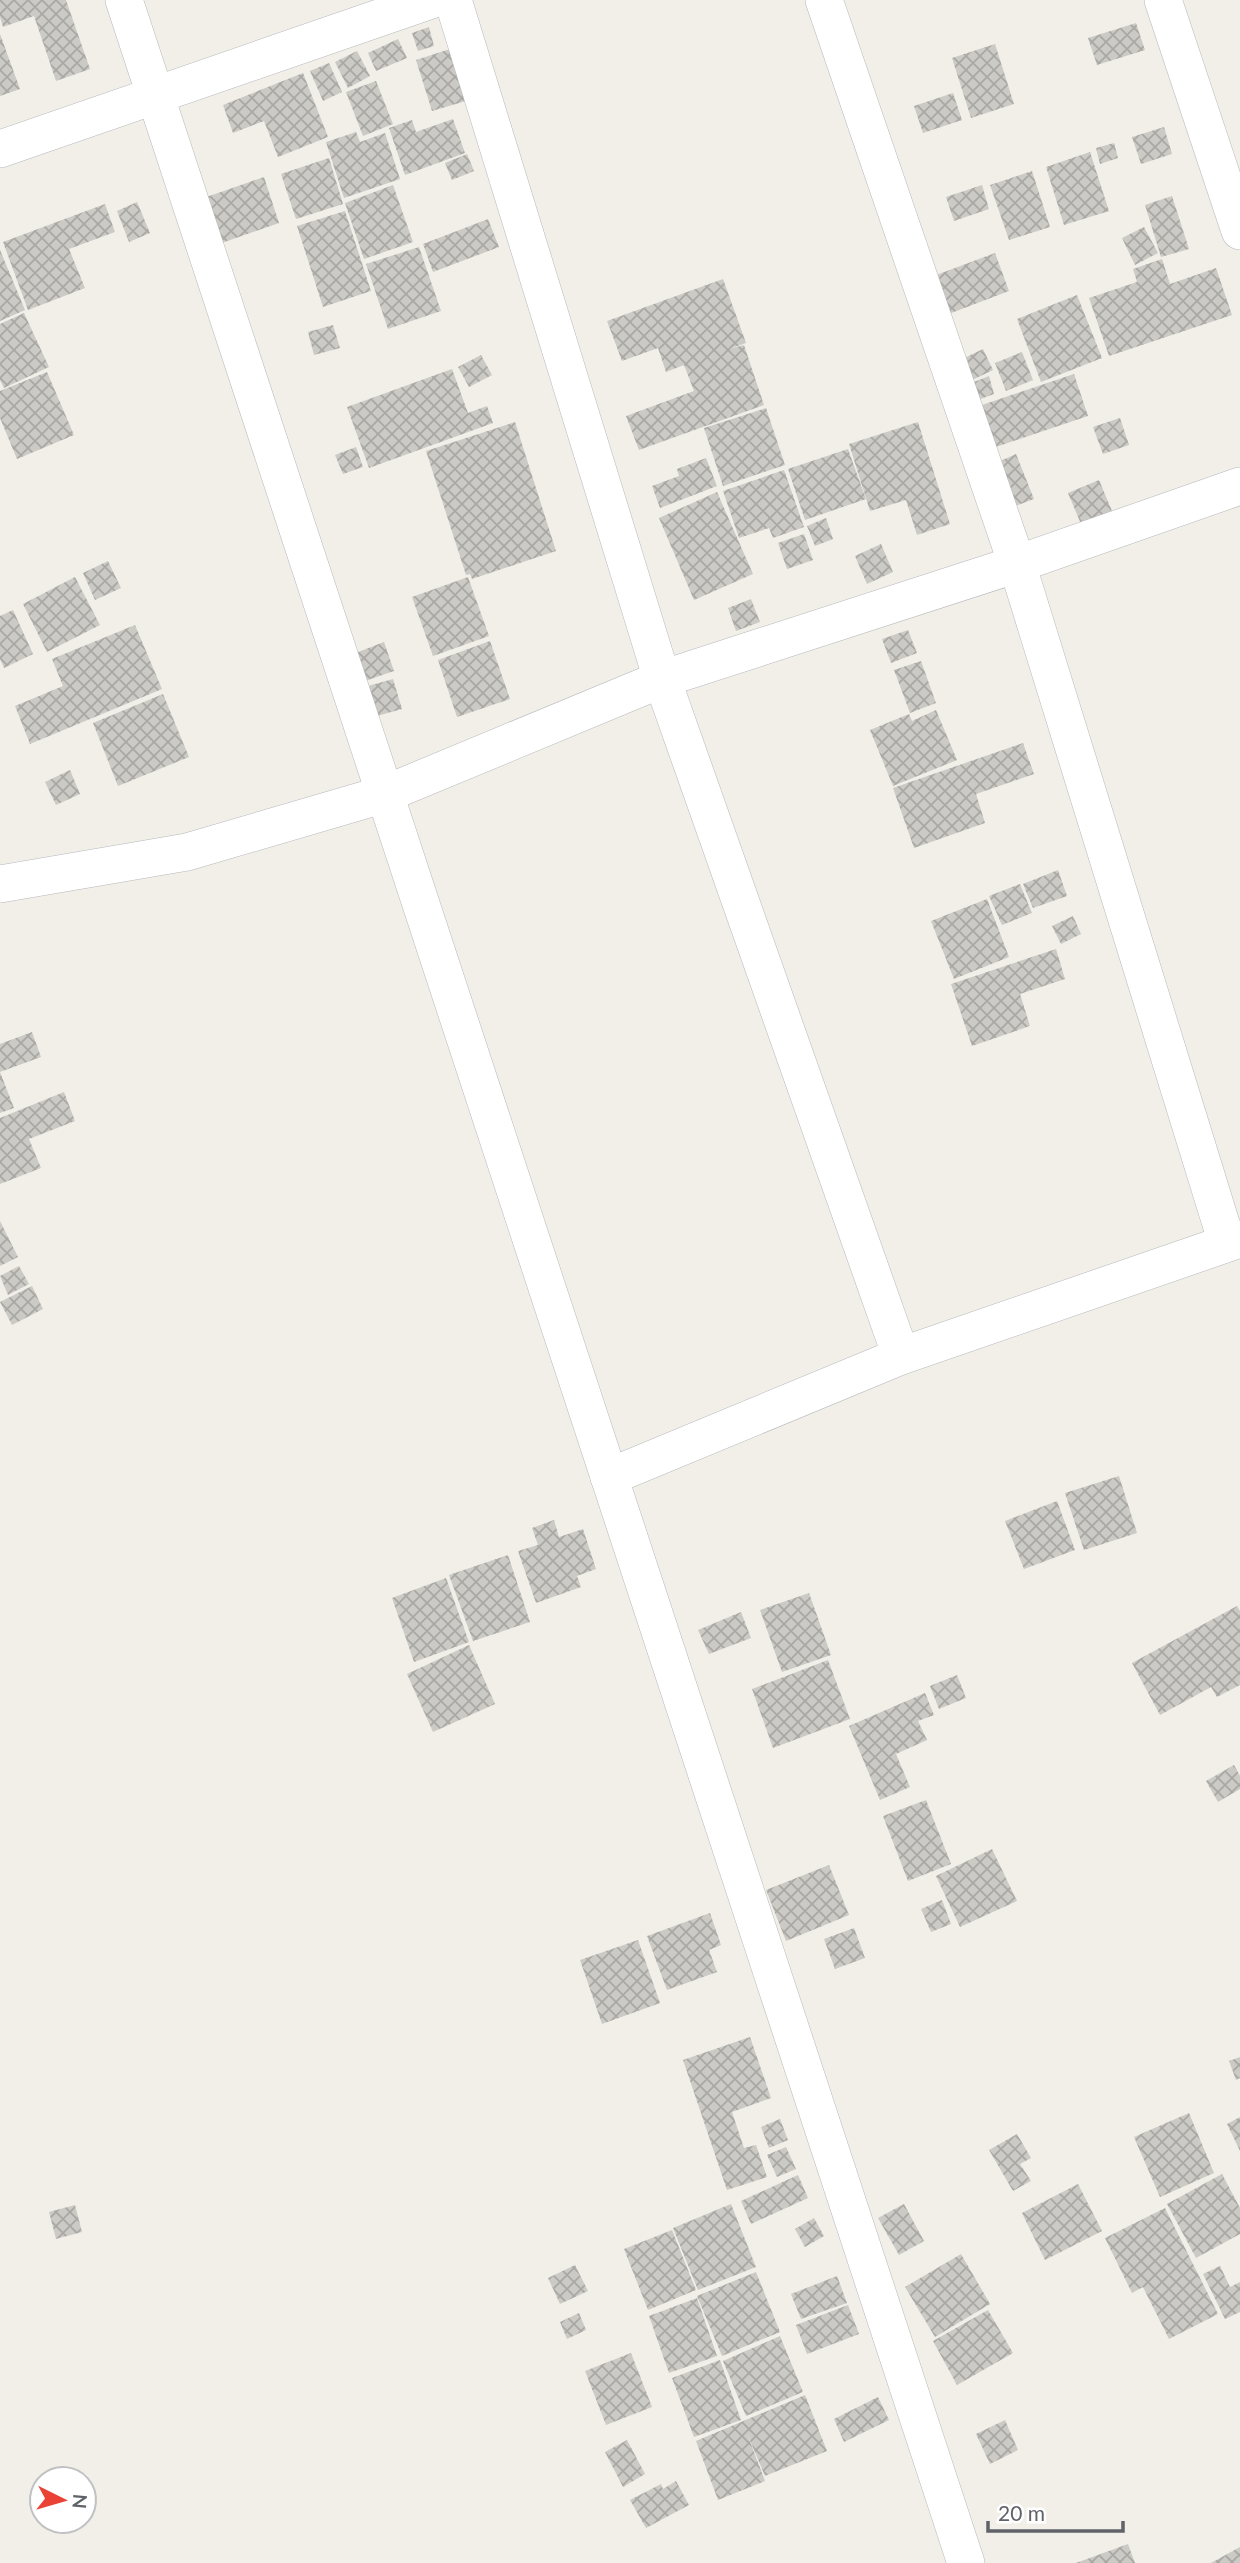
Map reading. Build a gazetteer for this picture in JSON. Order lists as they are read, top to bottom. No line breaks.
{"scale_bar":"20 m","north":"right"}
